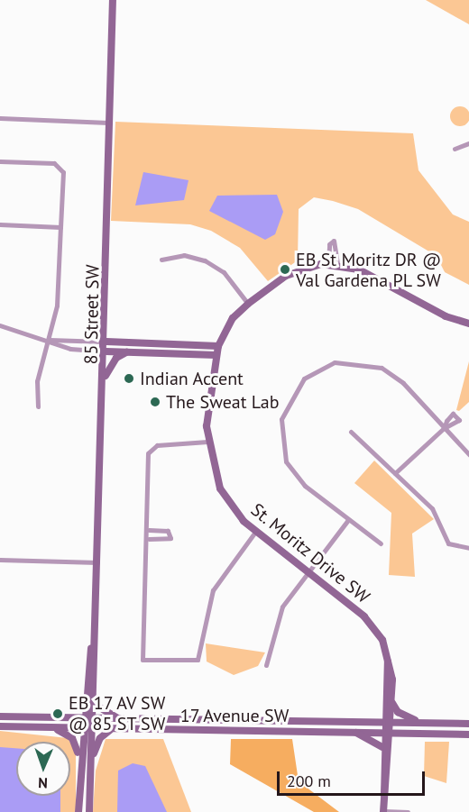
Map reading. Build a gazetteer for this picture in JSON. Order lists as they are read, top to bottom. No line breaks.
{"streets":{"street":["85 Street SW","St. Moritz Drive SW","17 Avenue SW"]},"crossings":[["85 Street SW","17 Avenue SW"],["St. Moritz Drive SW","17 Avenue SW"]],"places":["EB St Moritz DR @ Val Gardena PL SW","Indian Accent","The Sweat Lab","EB 17 AV SW @ 85 ST SW"],"scale_bar":"200 m","north":"bottom"}
